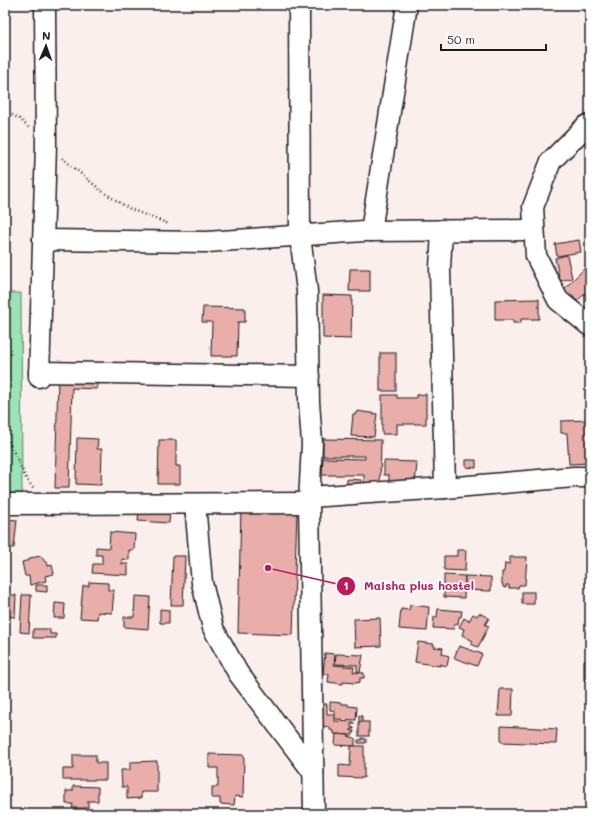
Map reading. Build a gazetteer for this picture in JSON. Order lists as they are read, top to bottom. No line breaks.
{"places":["Maisha plus hostel"],"scale_bar":"50 m","north":"top"}
